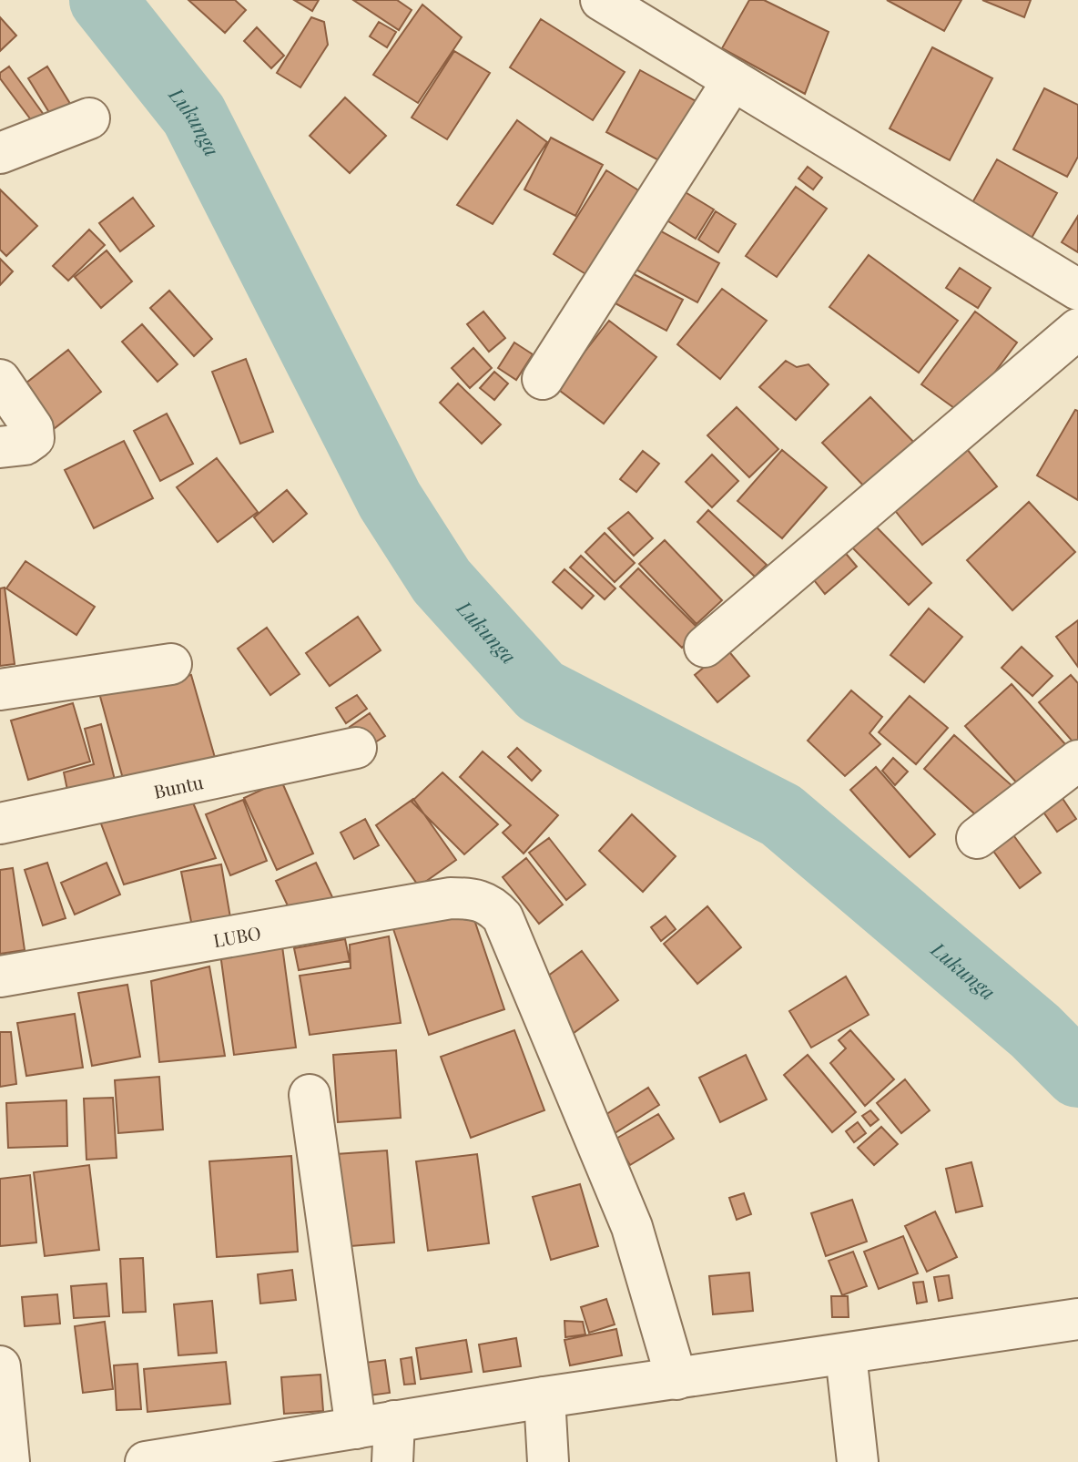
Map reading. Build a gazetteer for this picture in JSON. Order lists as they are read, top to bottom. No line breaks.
{"streets":{"street":["Buntu","LUBO"]},"water":["Lukunga"]}
